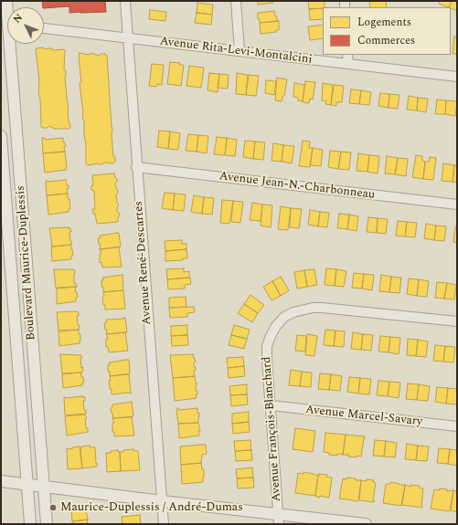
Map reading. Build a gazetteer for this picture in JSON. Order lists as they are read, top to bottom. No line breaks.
{"streets":{"street":["Avenue Rita-Levi-Montalcini","Avenue Jean-N.-Charbonneau","Boulevard Maurice-Duplessis","Avenue René-Descartes","Avenue Marcel-Savary","Avenue François-Blanchard"]},"crossings":[["Avenue Rita-Levi-Montalcini","Avenue René-Descartes"],["Avenue Jean-N.-Charbonneau","Avenue René-Descartes"],["Avenue Marcel-Savary","Avenue François-Blanchard"]],"places":["Maurice-Duplessis / André-Dumas"],"legend":["Logements","Commerces"],"north":"top left"}
